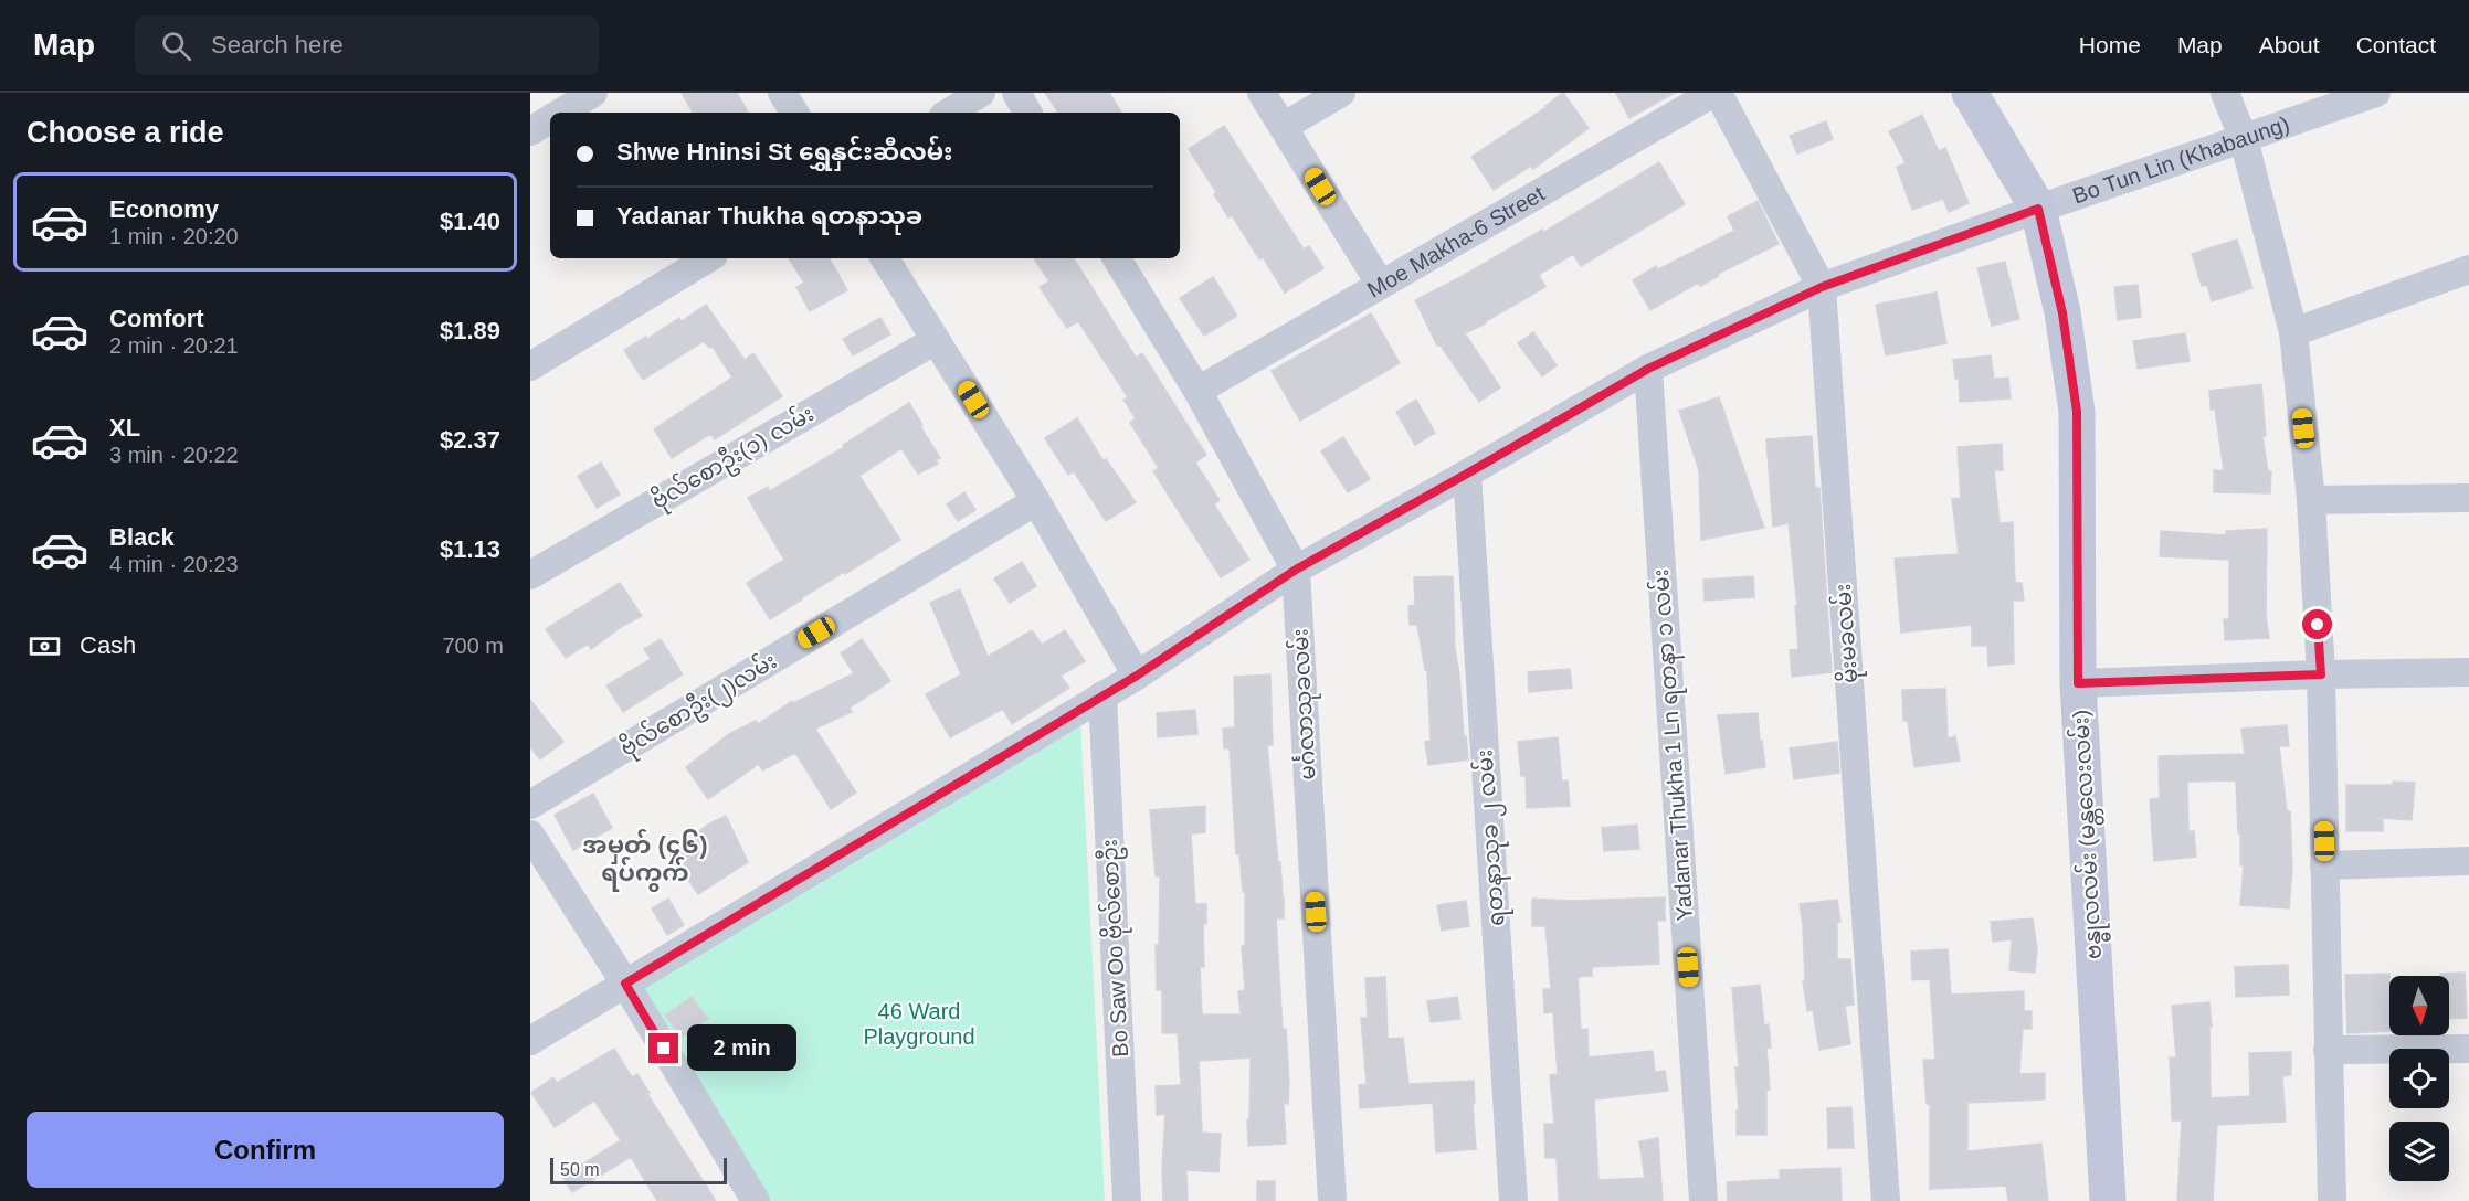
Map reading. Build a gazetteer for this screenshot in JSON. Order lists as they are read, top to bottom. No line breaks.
{"streets":{"street":["Bo Tun Lin (Khabaung)","Moe Makha-6 Street","ဗိုလ်စောဦး(၁) လမ်း","မိုးမခလမ်း","ဗိုလ်စောဦး(၂)လမ်း","မင်္ဂလာသုခလမ်း","Yadanar Thukha 1 Ln ရတနာ ၁ လမ်း","ဗန္ဓုလလမ်း (မန္တလေးလမ်း)","ရတနာသုခ ၂ လမ်း","Bo Saw Oo ဗိုလ်စောဦး"]},"crossings":[["Bo Tun Lin (Khabaung)","မိုးမခလမ်း"],["Bo Tun Lin (Khabaung)","မင်္ဂလာသုခလမ်း"],["Bo Tun Lin (Khabaung)","Yadanar Thukha 1 Ln ရတနာ ၁ လမ်း"],["Bo Tun Lin (Khabaung)","ဗန္ဓုလလမ်း (မန္တလေးလမ်း)"],["Bo Tun Lin (Khabaung)","ရတနာသုခ ၂ လမ်း"],["Bo Tun Lin (Khabaung)","Bo Saw Oo ဗိုလ်စောဦး"],["Moe Makha-6 Street","မိုးမခလမ်း"],["Moe Makha-6 Street","မင်္ဂလာသုခလမ်း"]],"districts":["အမှတ် (၄၆) ရပ်ကွက်"],"parks":["46 Ward Playground"],"scale_bar":"50 m","north":"bottom","page":{"header":"Map","search":"Search here","nav":["Home","Map","About","Contact"],"heading":"Choose a ride","banner":["Shwe Hninsi St ရွှေနှင်းဆီလမ်း","Yadanar Thukha ရတနာသုခ"],"list":[{"name":"Economy","note":"1 min · 20:20","value":"$1.40"},{"name":"Comfort","note":"2 min · 20:21","value":"$1.89"},{"name":"XL","note":"3 min · 20:22","value":"$2.37"},{"name":"Black","note":"4 min · 20:23","value":"$1.13"}],"pay":["Cash","700 m"],"bubble":"2 min","buttons":"Confirm","scale":"50 m"}}
